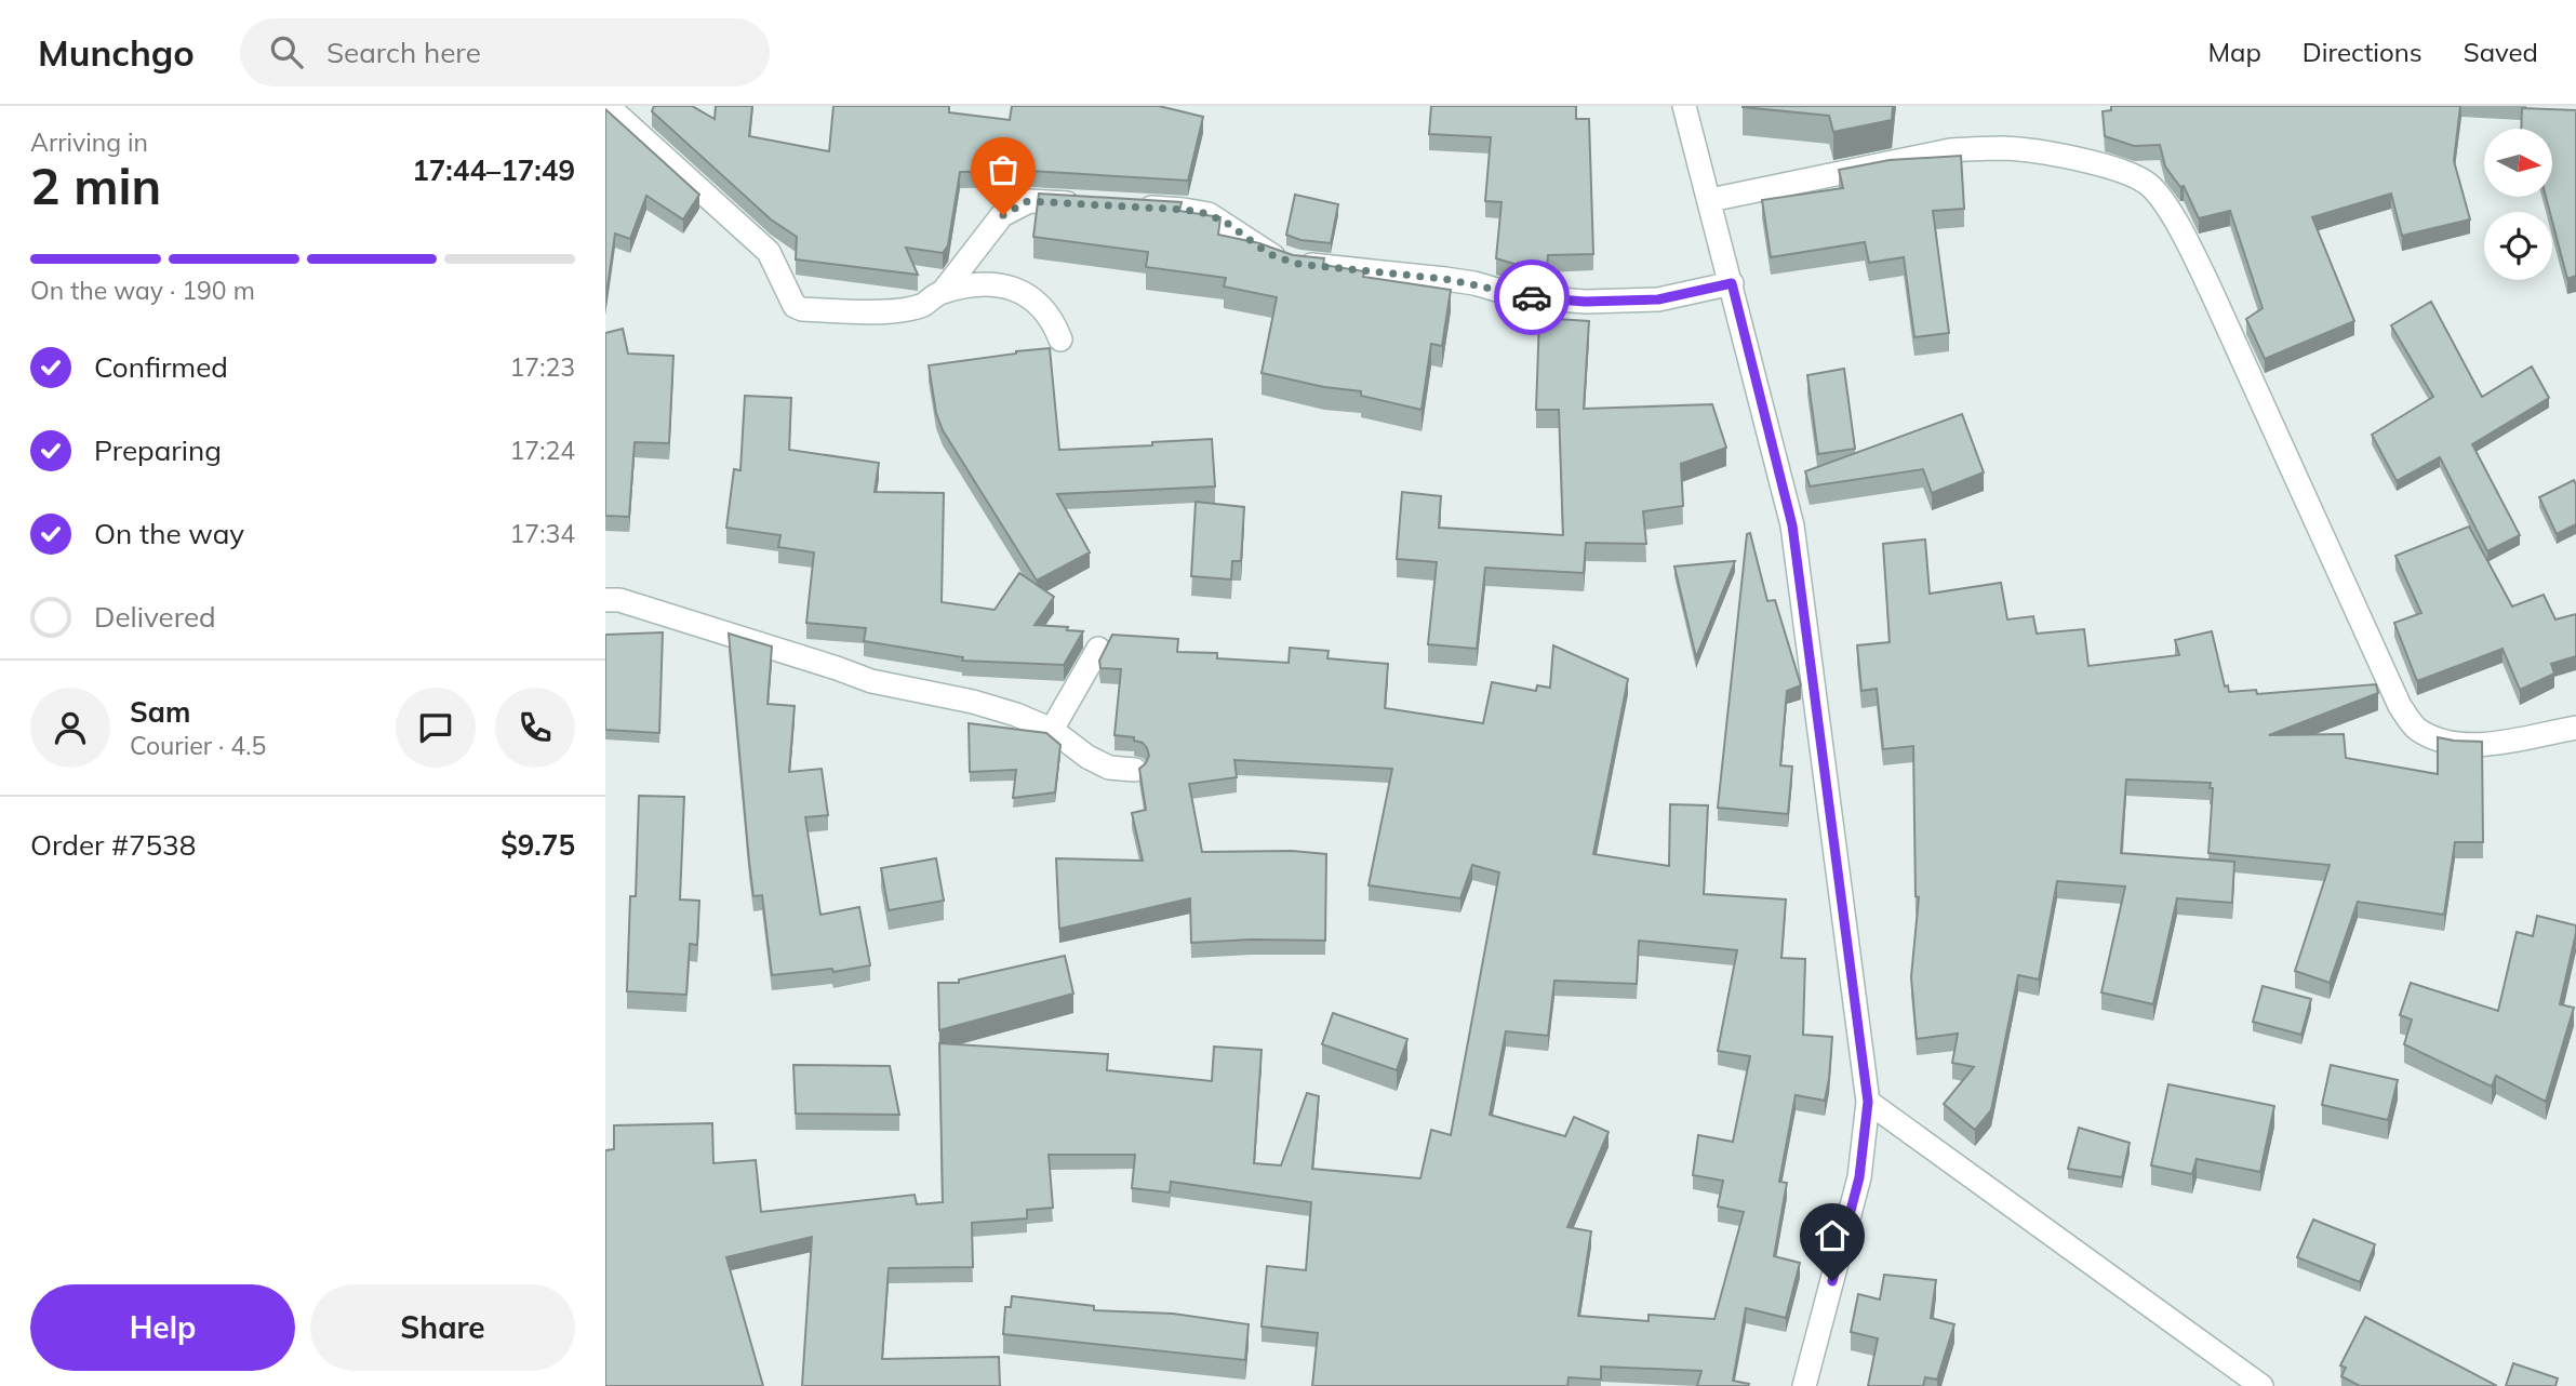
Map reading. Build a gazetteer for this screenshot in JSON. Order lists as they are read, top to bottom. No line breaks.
{"north":"right","page":{"header":"Munchgo","search":"Search here","nav":["Map","Directions","Saved"],"heading":["2 min","Arriving in","17:44–17:49"],"panel":["Sam","Courier · 4.5","Order #7538","$9.75"],"bar":"On the way · 190 m","list":[["Confirmed","17:23"],["Preparing","17:24"],["On the way","17:34"],"Delivered"],"buttons":["Help","Share"]}}
